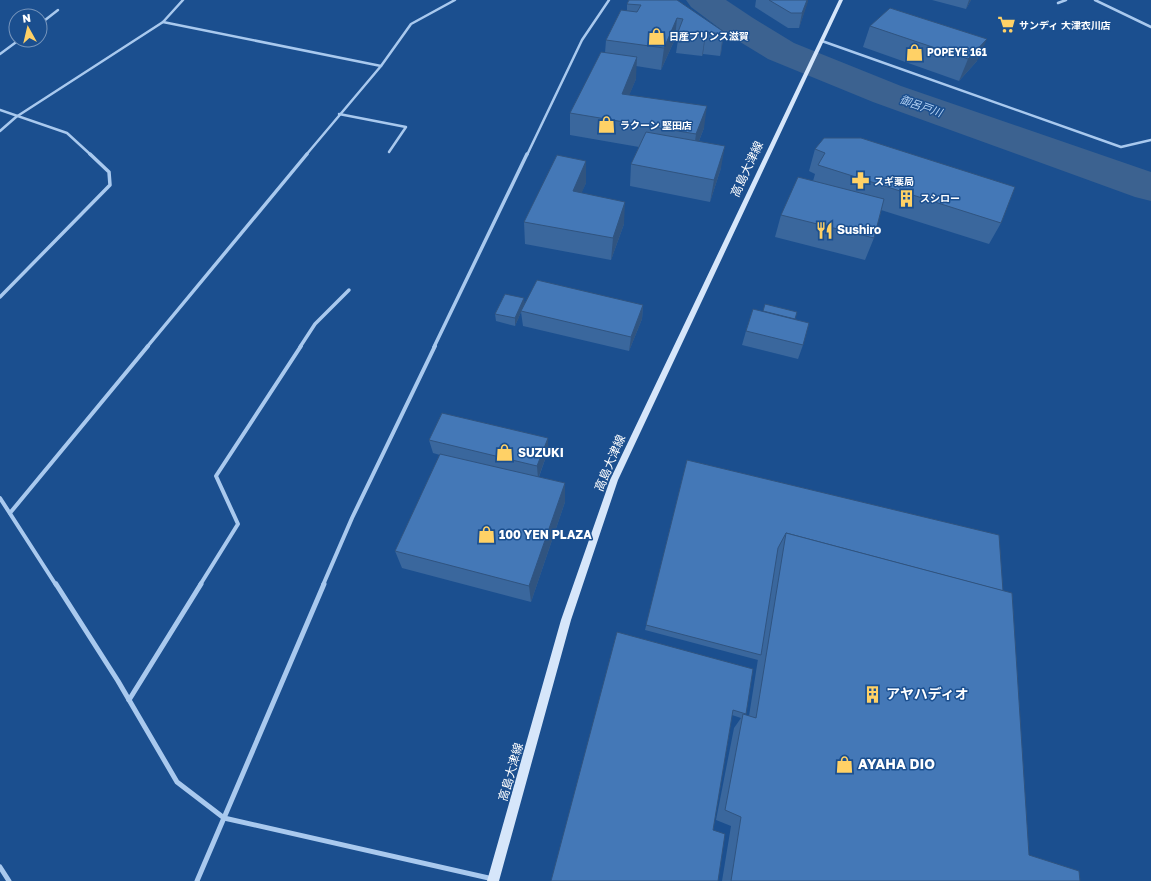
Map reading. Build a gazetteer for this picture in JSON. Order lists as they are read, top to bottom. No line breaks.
{"streets":{"main road":["高島大津線"]},"water":["御呂戸川"],"places":{"supermarket":["サンディ 大津衣川店"],"shop":["日産プリンス滋賀","POPEYE 161","ラクーン 堅田店","SUZUKI","100 YEN PLAZA","AYAHA DIO"],"pharmacy":["スギ薬局"],"building":["スシロー","アヤハディオ"],"restaurant":["Sushiro"]},"north":"top"}
